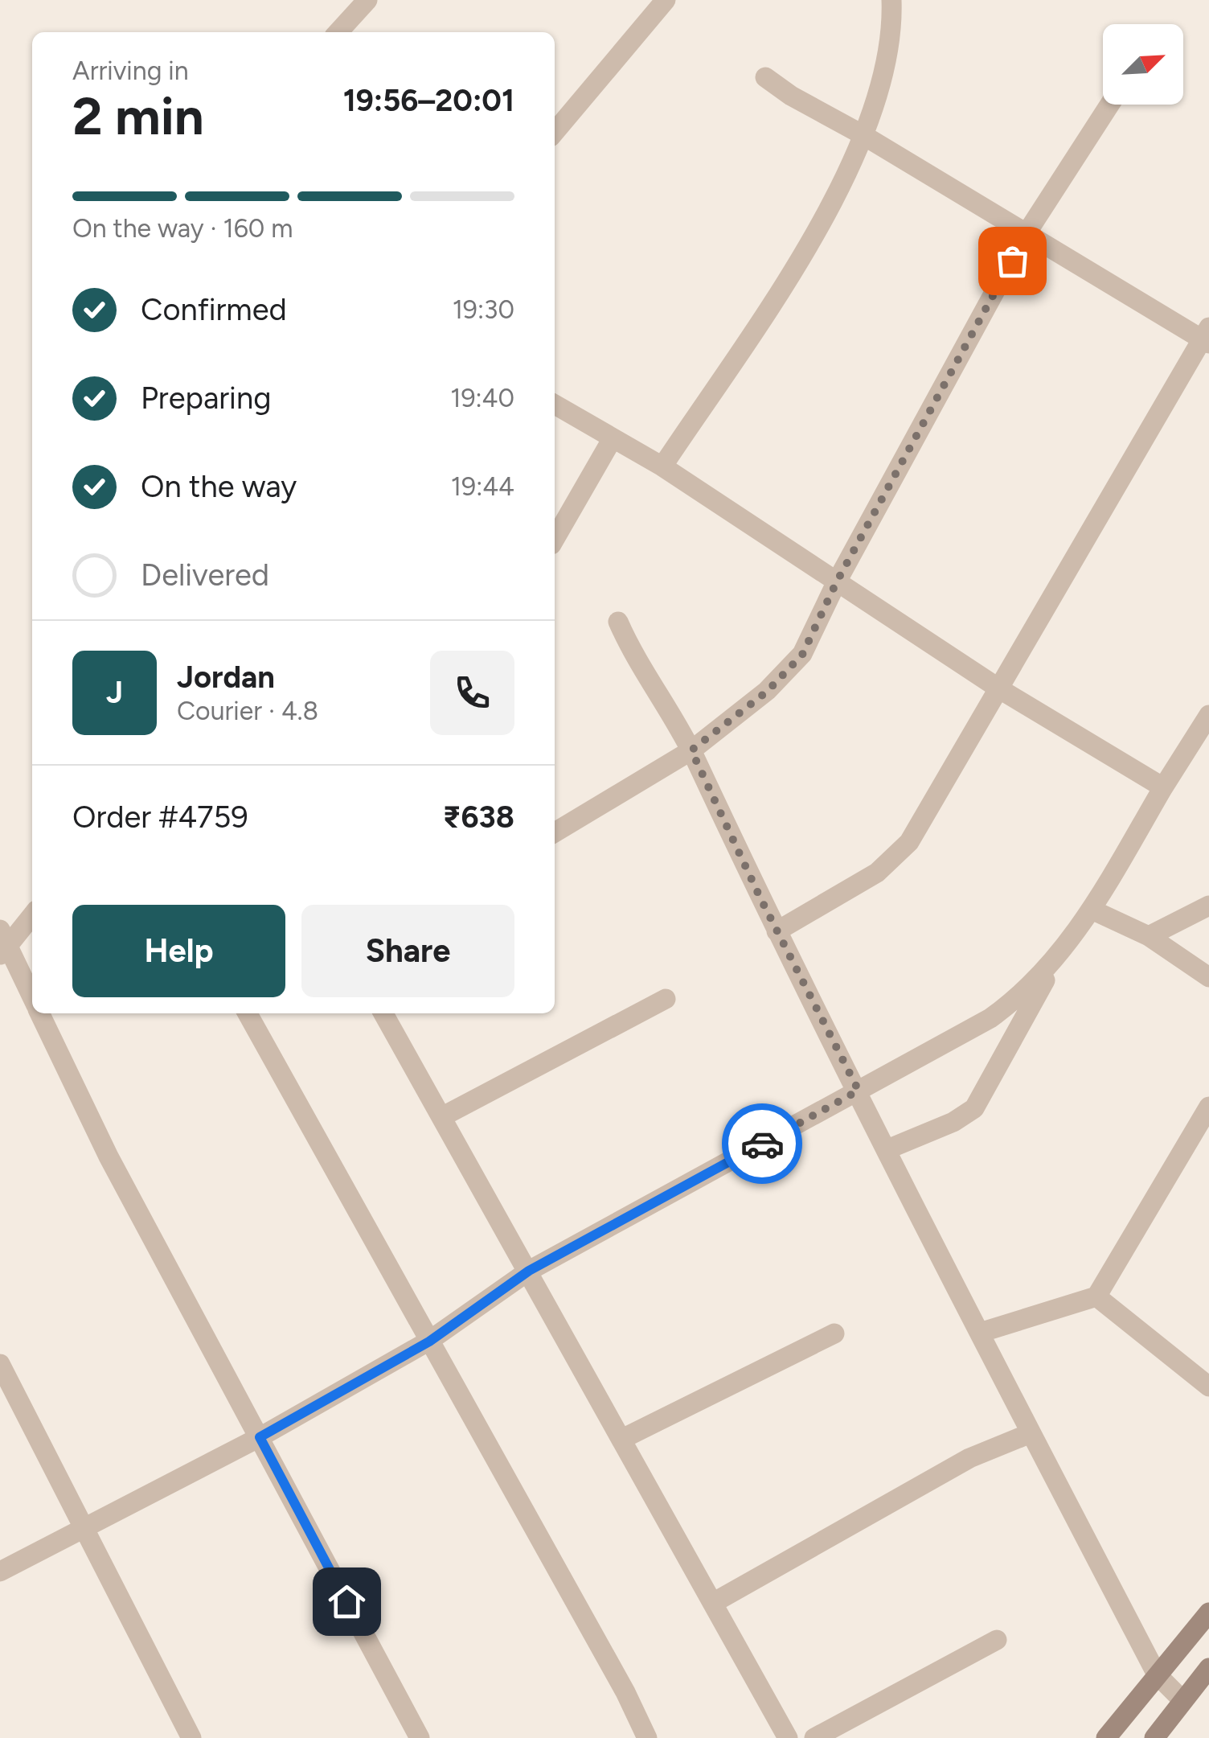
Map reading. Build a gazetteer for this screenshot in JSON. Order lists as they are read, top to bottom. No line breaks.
{"north":"top right","page":{"heading":["2 min","Arriving in","19:56–20:01"],"panel":["Jordan","Courier · 4.8","Order #4759","₹638"],"bar":"On the way · 160 m","list":[["Confirmed","19:30"],["Preparing","19:40"],["On the way","19:44"],"Delivered"],"round":"J","buttons":["Help","Share"]}}
